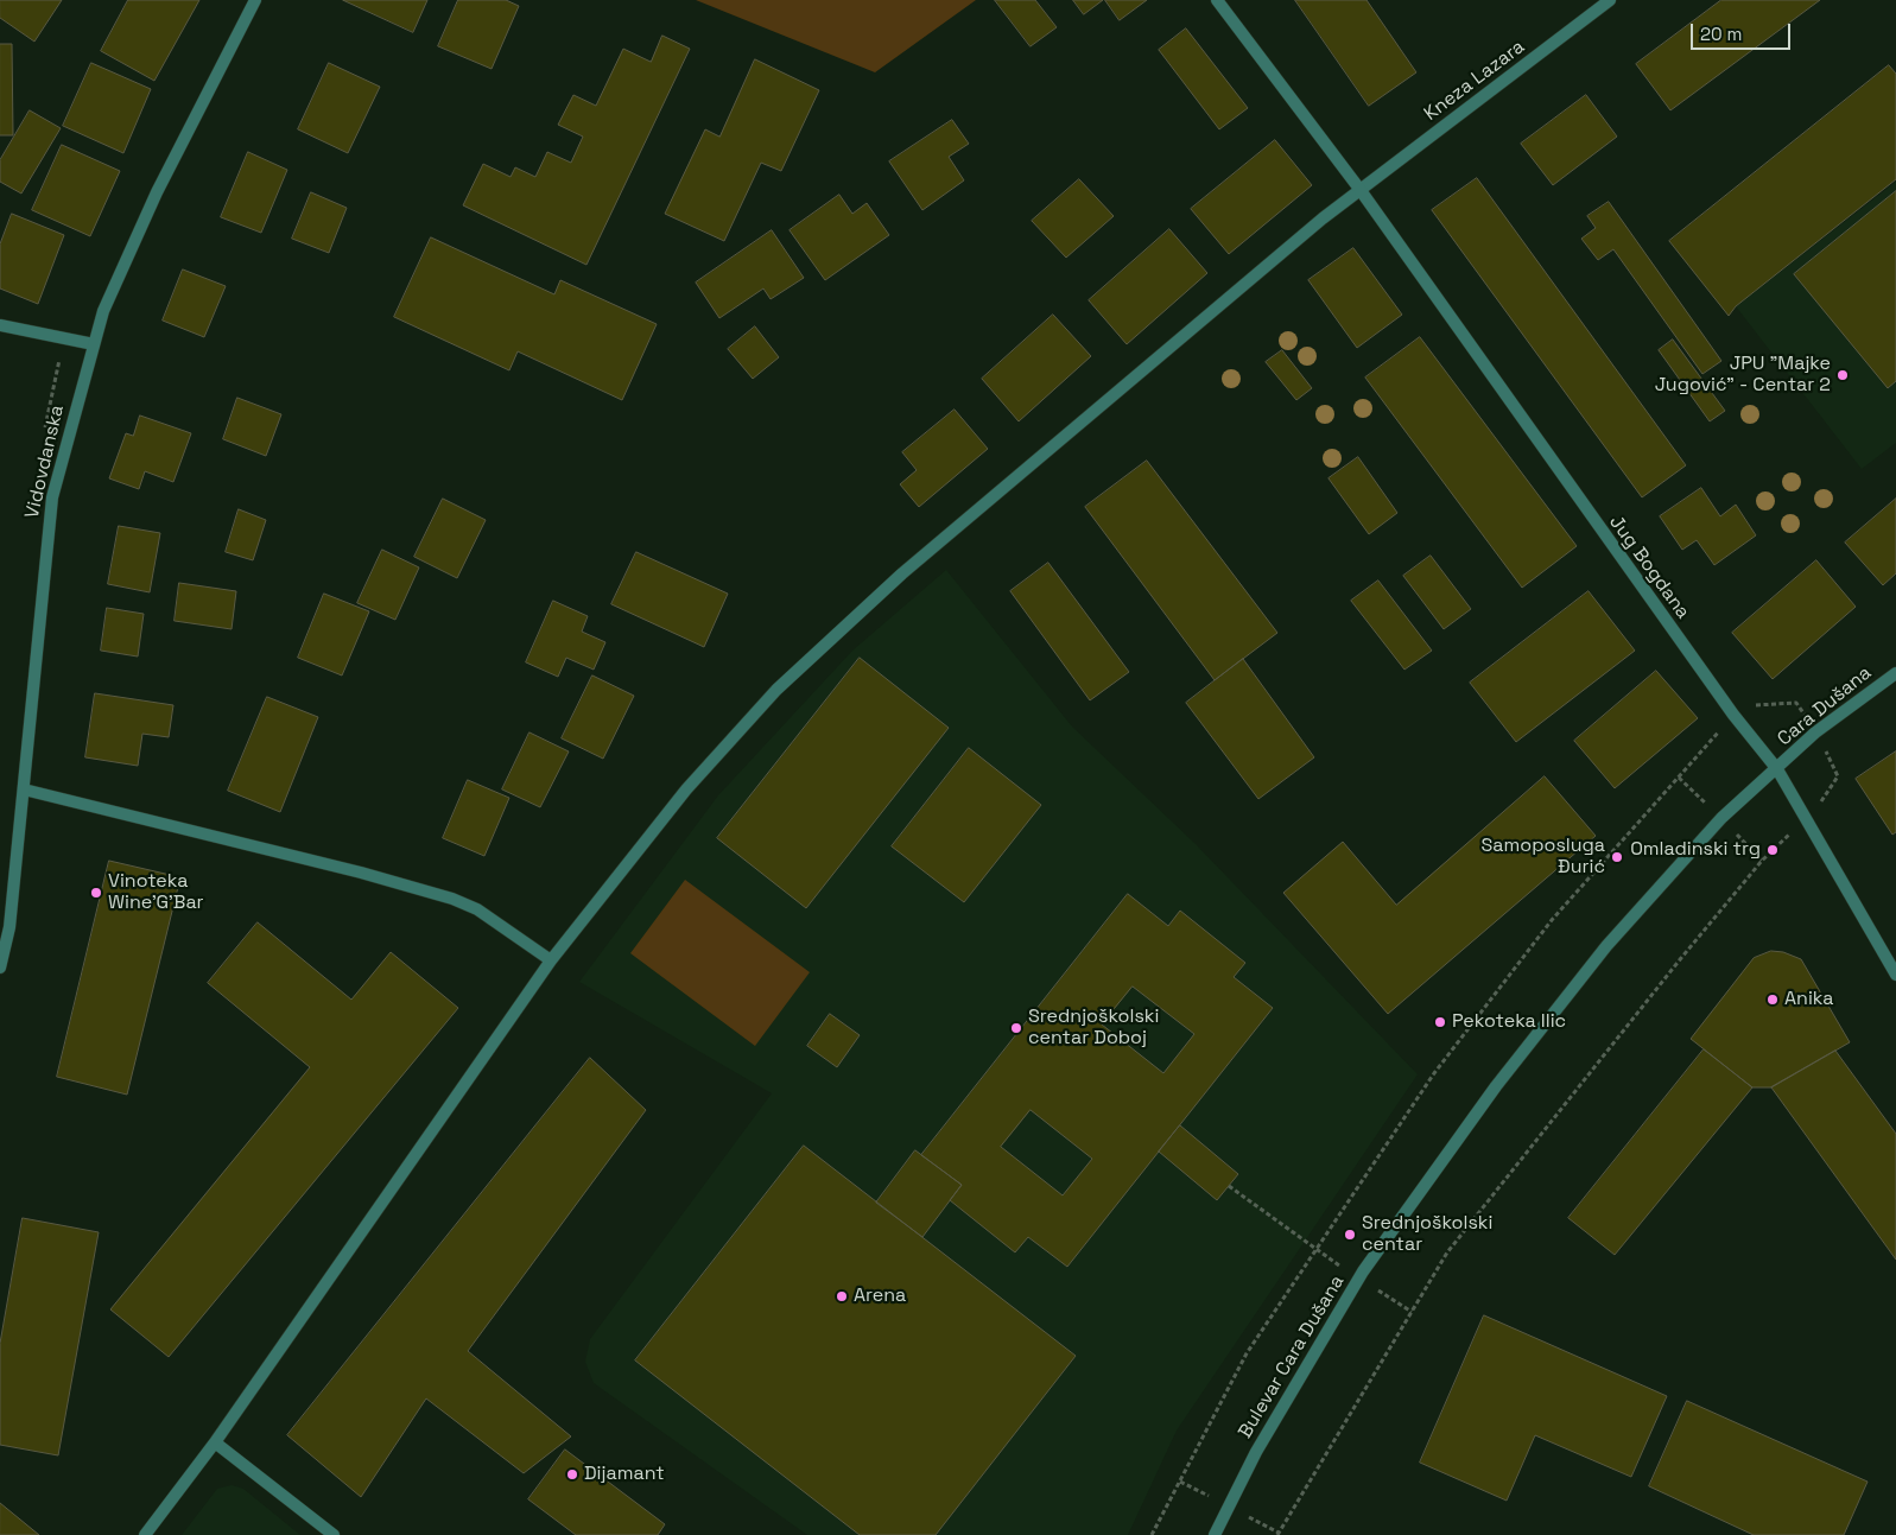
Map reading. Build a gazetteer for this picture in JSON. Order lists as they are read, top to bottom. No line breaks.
{"streets":{"street":["Kneza Lazara","Vidovdanska","Jug Bogdana","Cara Dušana","Bulevar Cara Dušana"]},"crossings":[["Kneza Lazara","Jug Bogdana"],["Jug Bogdana","Cara Dušana"],["Jug Bogdana","Bulevar Cara Dušana"],["Cara Dušana","Bulevar Cara Dušana"]],"places":["JPU \"Majke Jugović\" - Centar 2","Omladinski trg","Samoposluga Đurić","Vinoteka Wine'G'Bar","Anika","Pekoteka Ilic","Srednjoškolski centar Doboj","Srednjoškolski centar","Arena","Dijamant"],"scale_bar":"20 m"}
